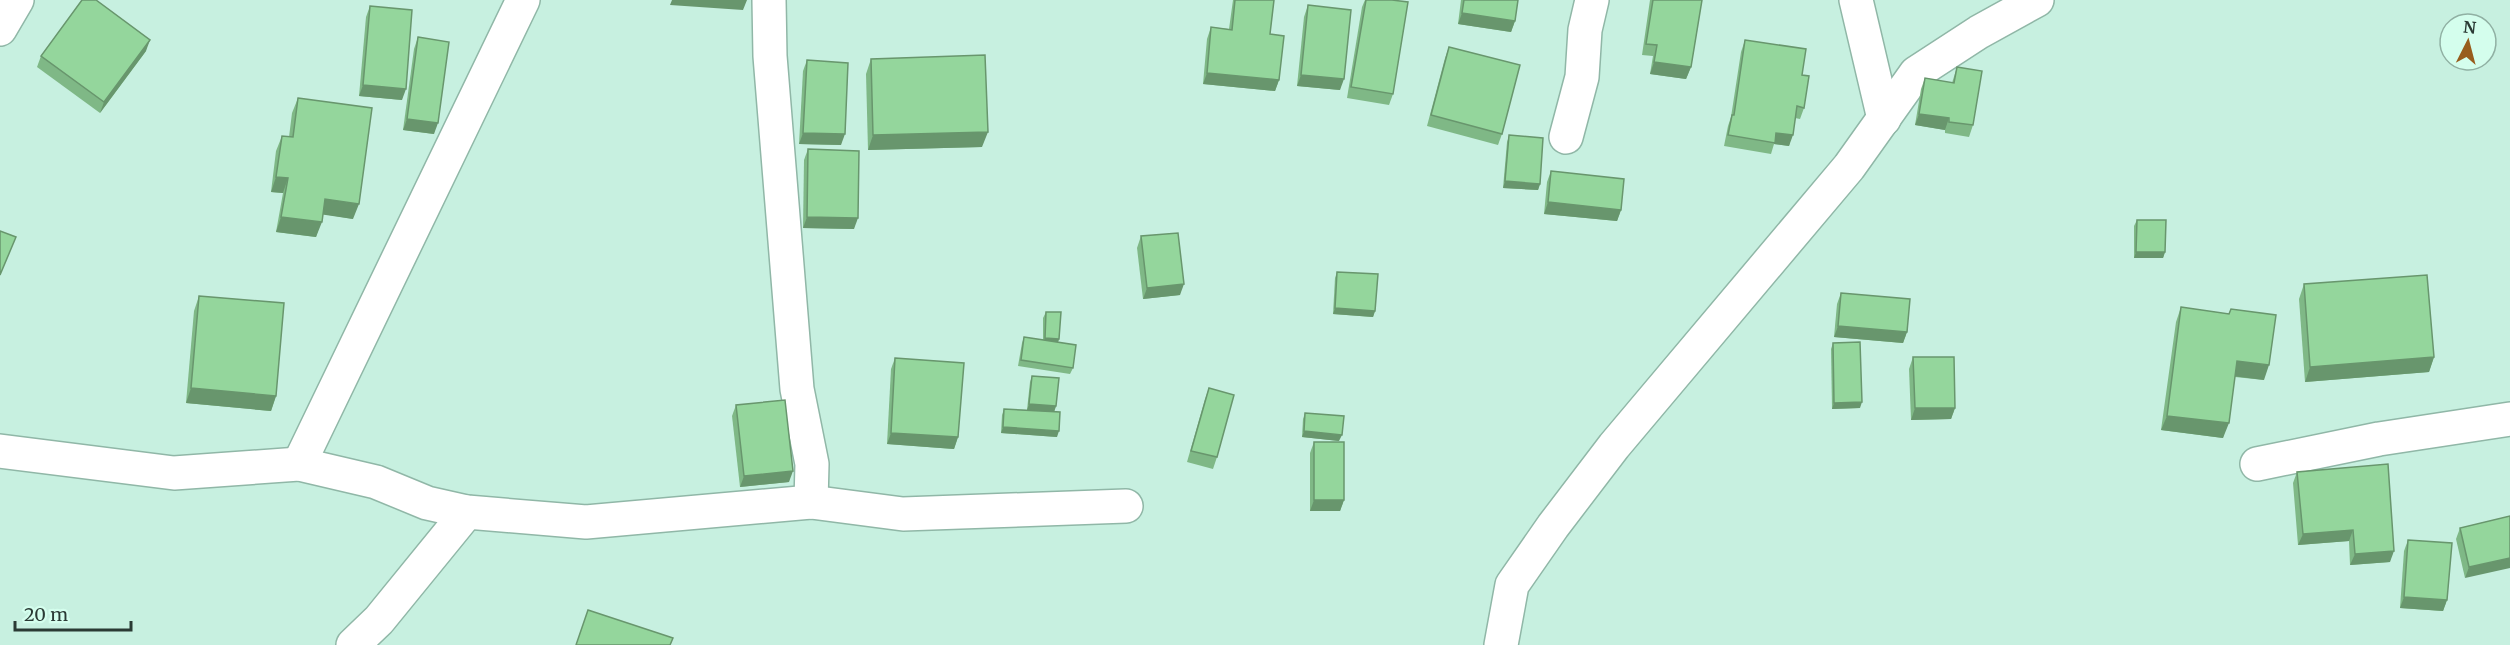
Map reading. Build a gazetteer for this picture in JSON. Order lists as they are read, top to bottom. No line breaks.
{"scale_bar":"20 m","north":"top"}
